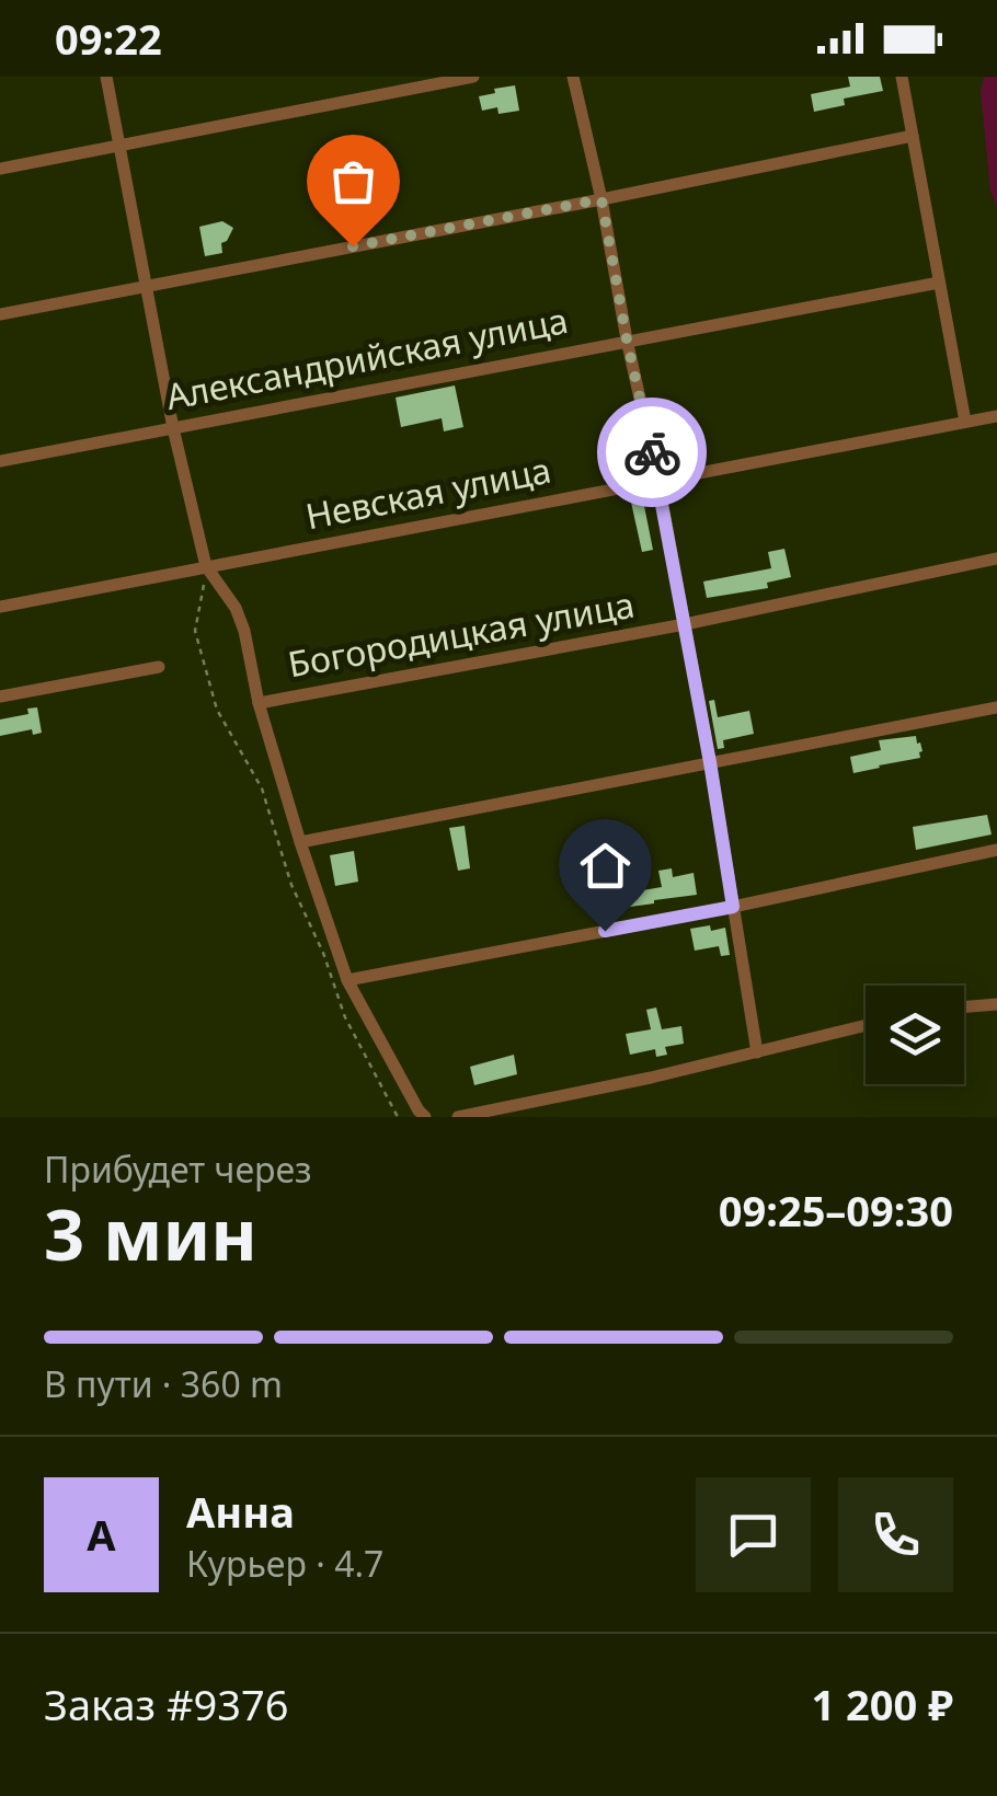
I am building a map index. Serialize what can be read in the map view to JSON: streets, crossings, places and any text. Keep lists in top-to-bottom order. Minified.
{"streets":{"street":["Александрийская улица","Невская улица","Богородицкая улица"]},"page":{"status":"09:22","heading":["3 мин","Прибудет через","09:25–09:30"],"panel":["Анна","Курьер · 4.7","Заказ #9376","1 200 ₽"],"bar":"В пути · 360 m","round":"А"}}
